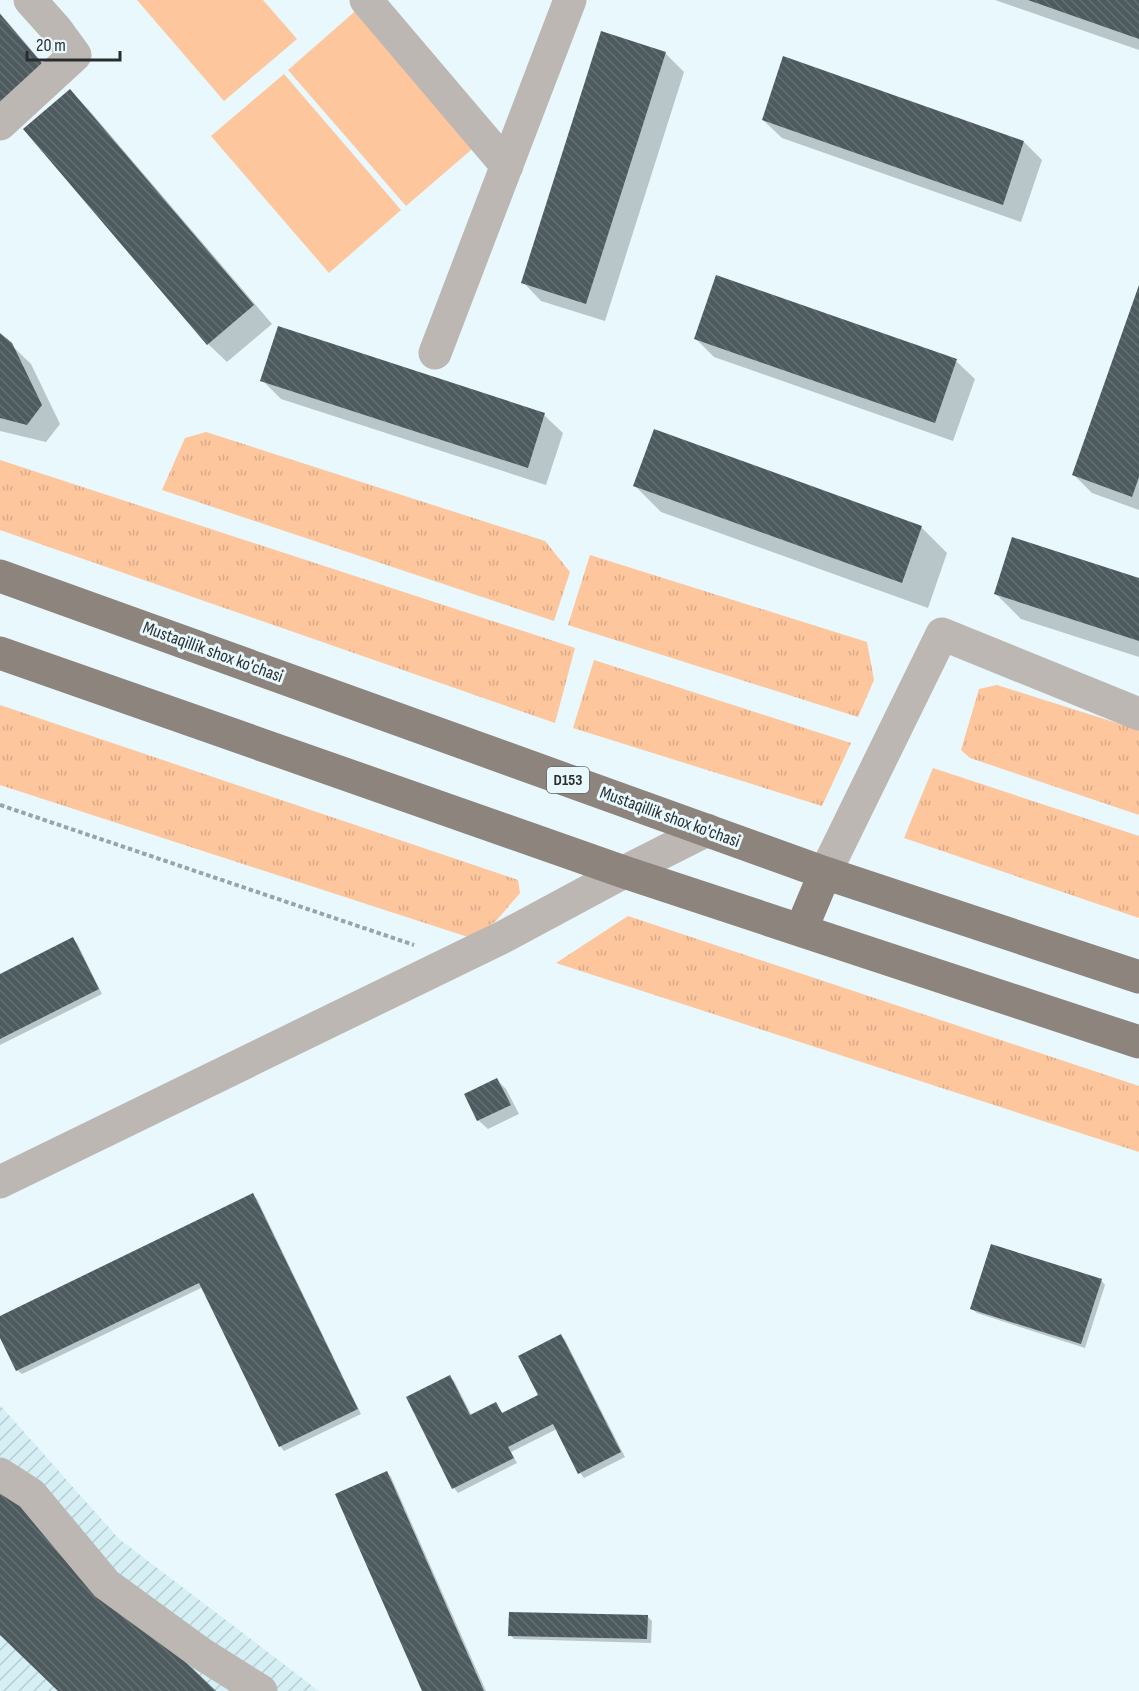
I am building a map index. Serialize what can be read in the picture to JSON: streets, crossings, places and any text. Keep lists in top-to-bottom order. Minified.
{"streets":{"main road":["Mustaqillik shox ko'chasi","D153"]},"scale_bar":"20 m"}
